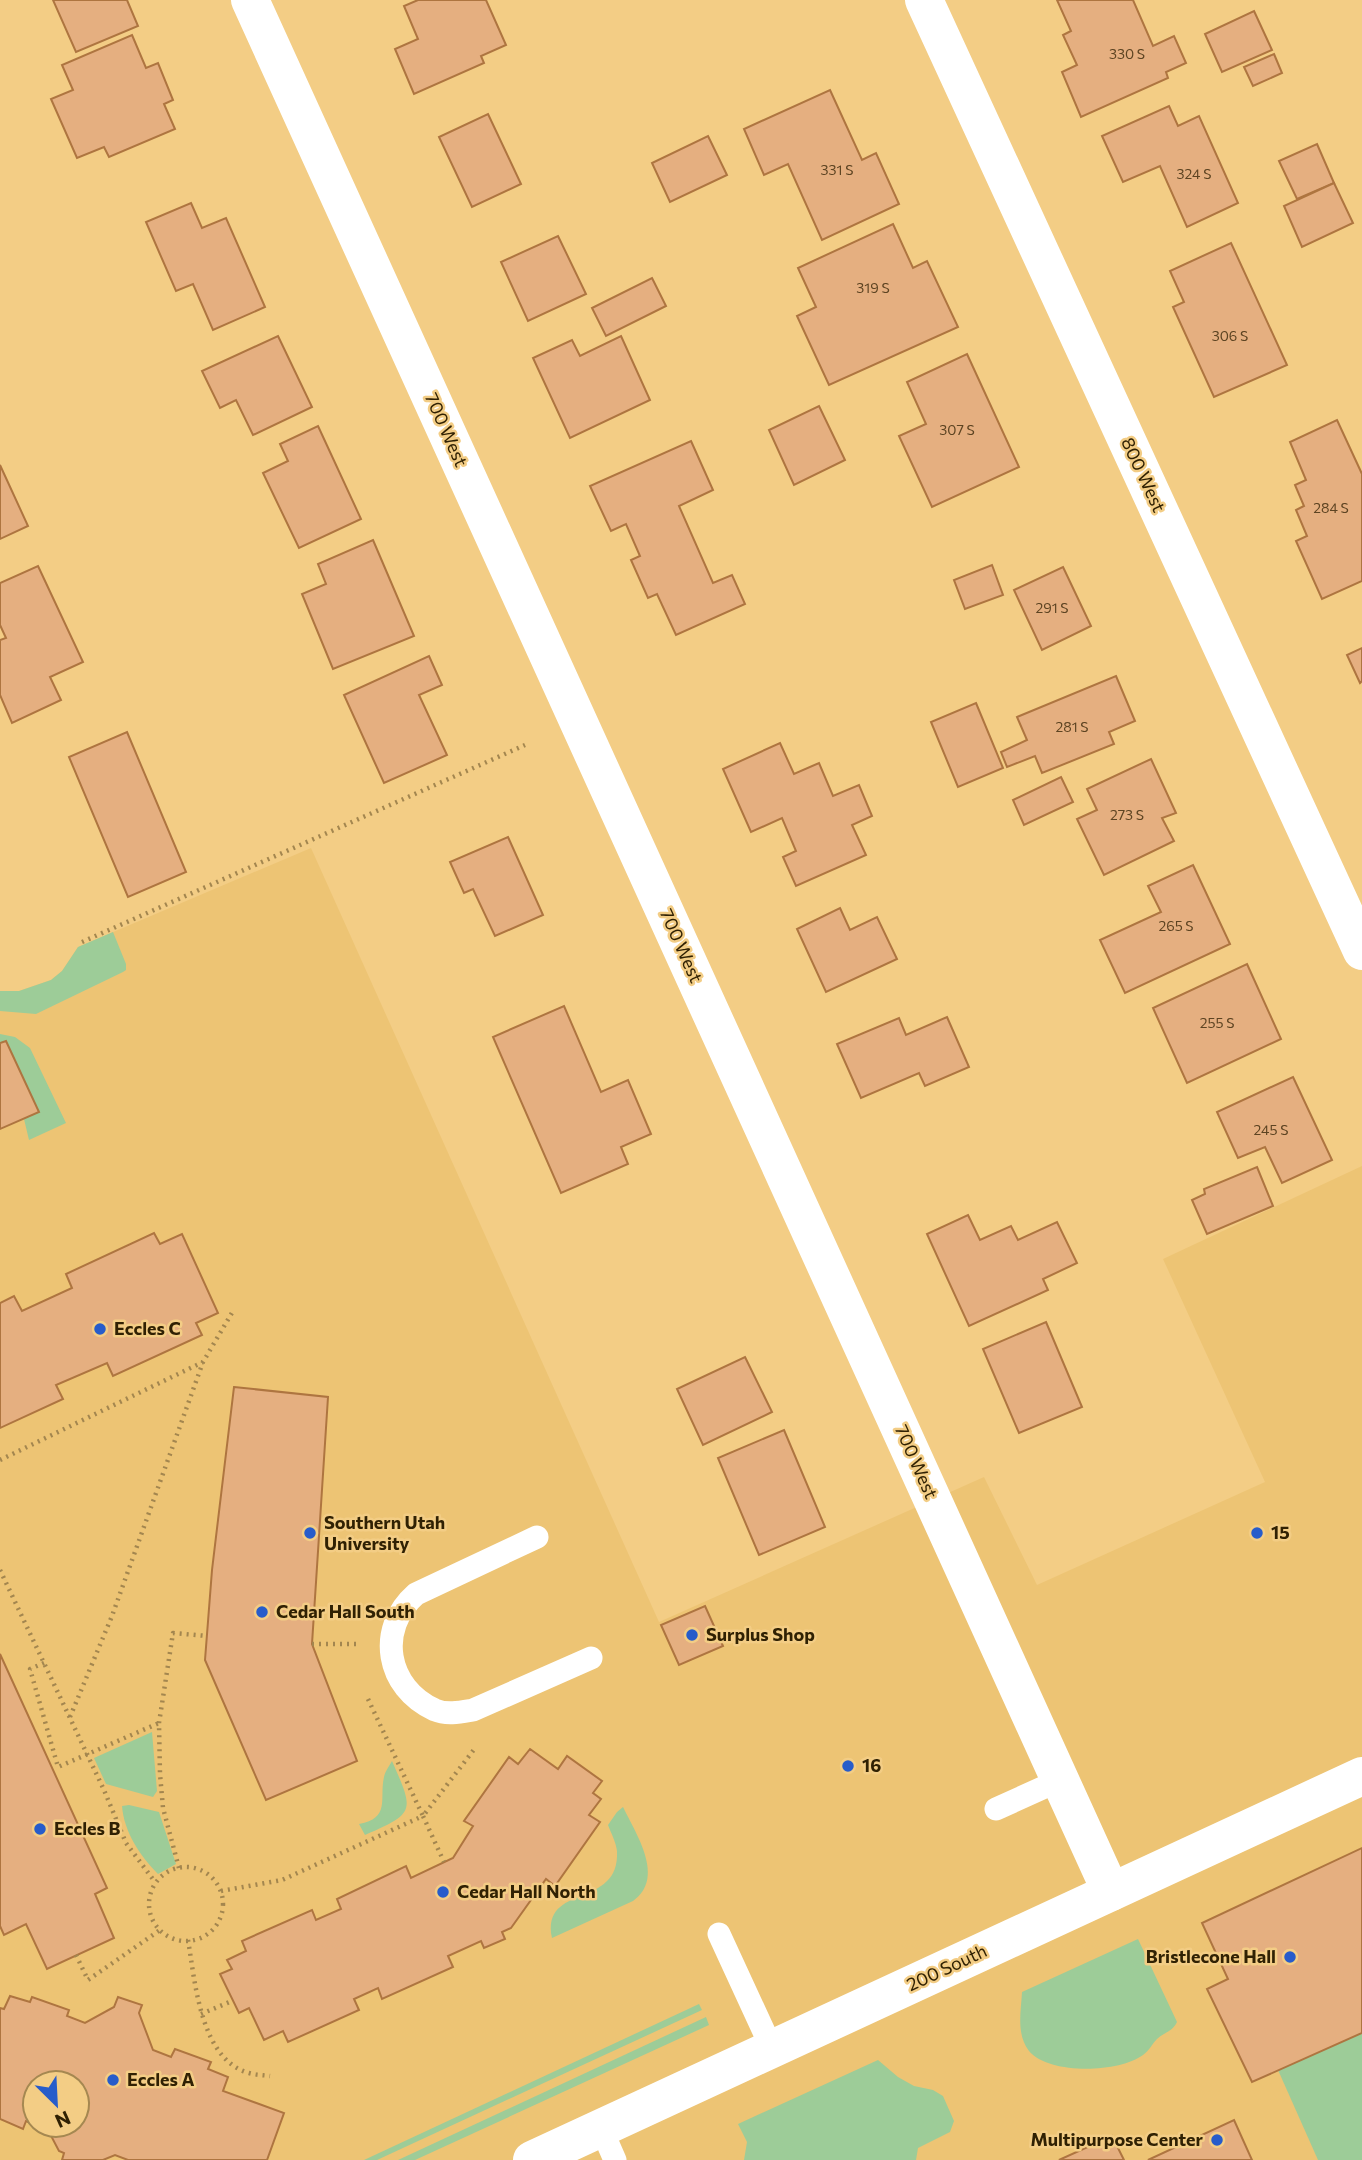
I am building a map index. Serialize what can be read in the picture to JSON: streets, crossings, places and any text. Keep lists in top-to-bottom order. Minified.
{"streets":{"street":["700 West","800 West","200 South"]},"crossings":[["700 West","200 South"]],"places":["Eccles C","Southern Utah University","15","Cedar Hall South","Surplus Shop","16","Eccles B","Cedar Hall North","Bristlecone Hall","Eccles A","Multipurpose Center"],"house_numbers":["330 S","331 S","324 S","319 S","306 S","307 S","284 S","291 S","281 S","273 S","265 S","255 S","245 S"],"north":"bottom right"}
